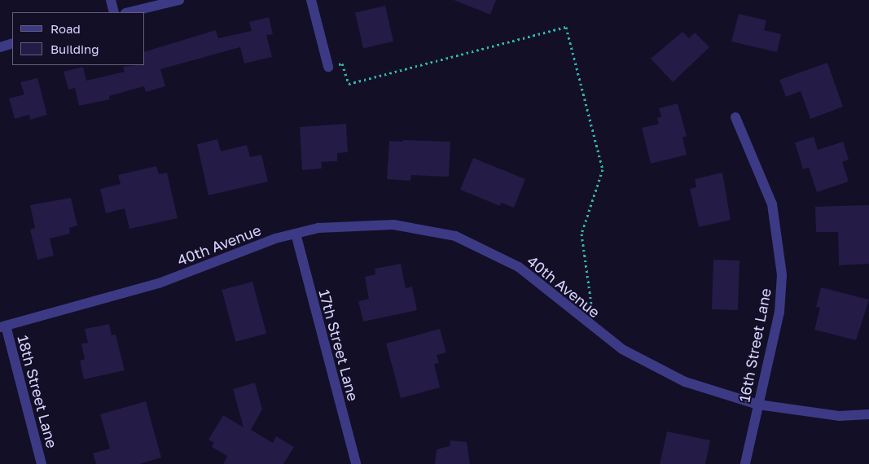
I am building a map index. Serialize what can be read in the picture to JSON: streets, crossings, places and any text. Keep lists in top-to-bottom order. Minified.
{"streets":{"street":["40th Avenue","17th Street Lane","16th Street Lane","18th Street Lane"]},"crossings":[["40th Avenue","17th Street Lane"],["40th Avenue","16th Street Lane"],["40th Avenue","18th Street Lane"]],"legend":["Road","Building"]}
